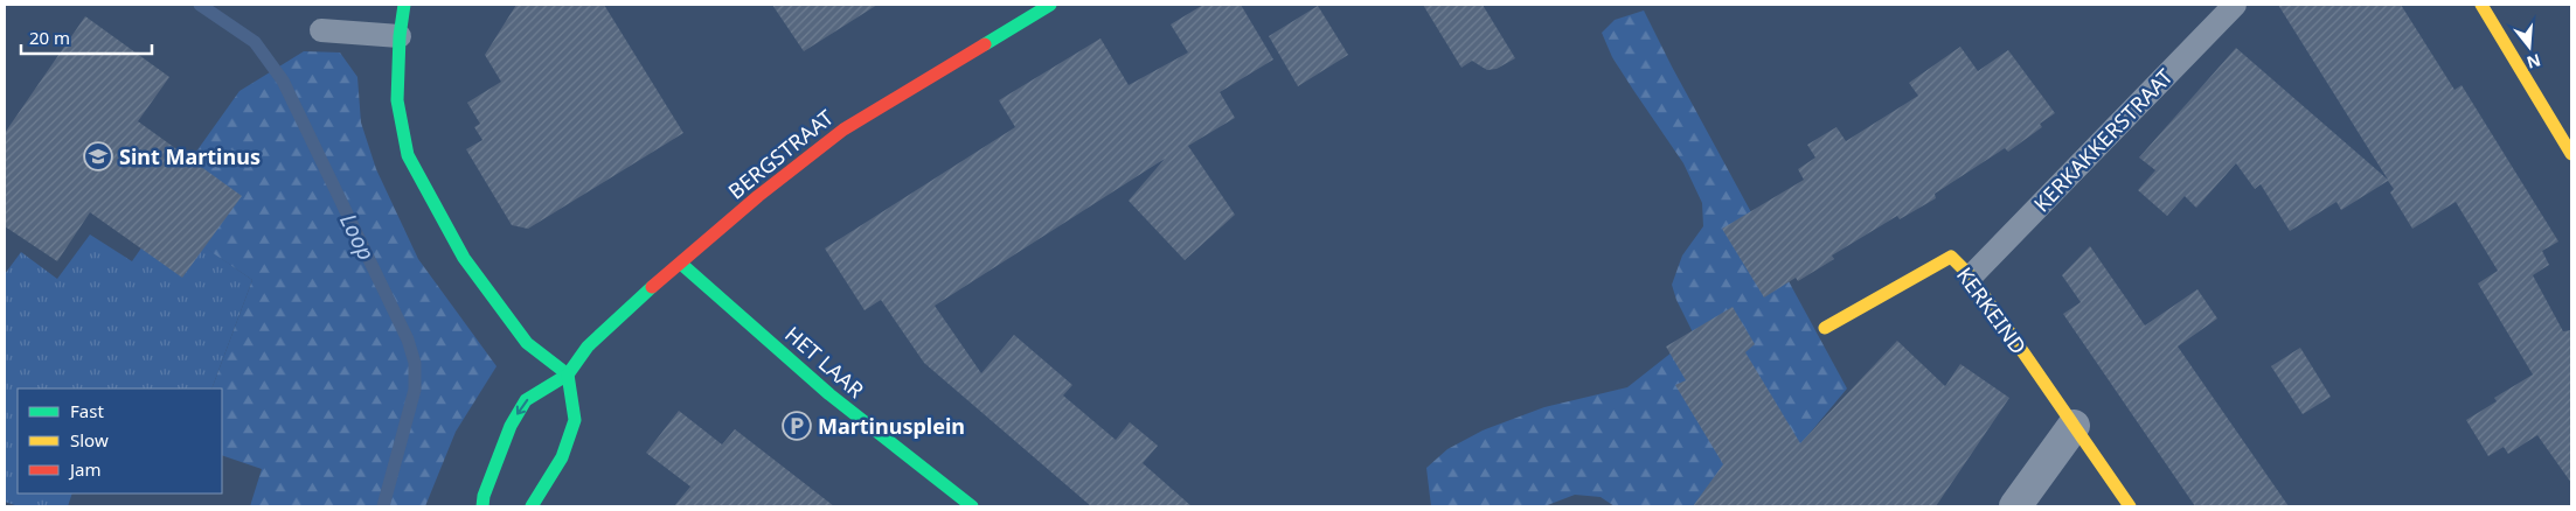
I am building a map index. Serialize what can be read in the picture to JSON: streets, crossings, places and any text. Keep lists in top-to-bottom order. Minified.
{"streets":{"street":["BERGSTRAAT","KERKEIND","HET LAAR"],"lane":["KERKAKKERSTRAAT"]},"crossings":[["KERKAKKERSTRAAT","KERKEIND"],["BERGSTRAAT","HET LAAR"]],"water":["Loop"],"places":{"school or university":["Sint Martinus"],"parking":["Martinusplein"]},"legend":["Fast","Slow","Jam"],"scale_bar":"20 m","north":"bottom"}
